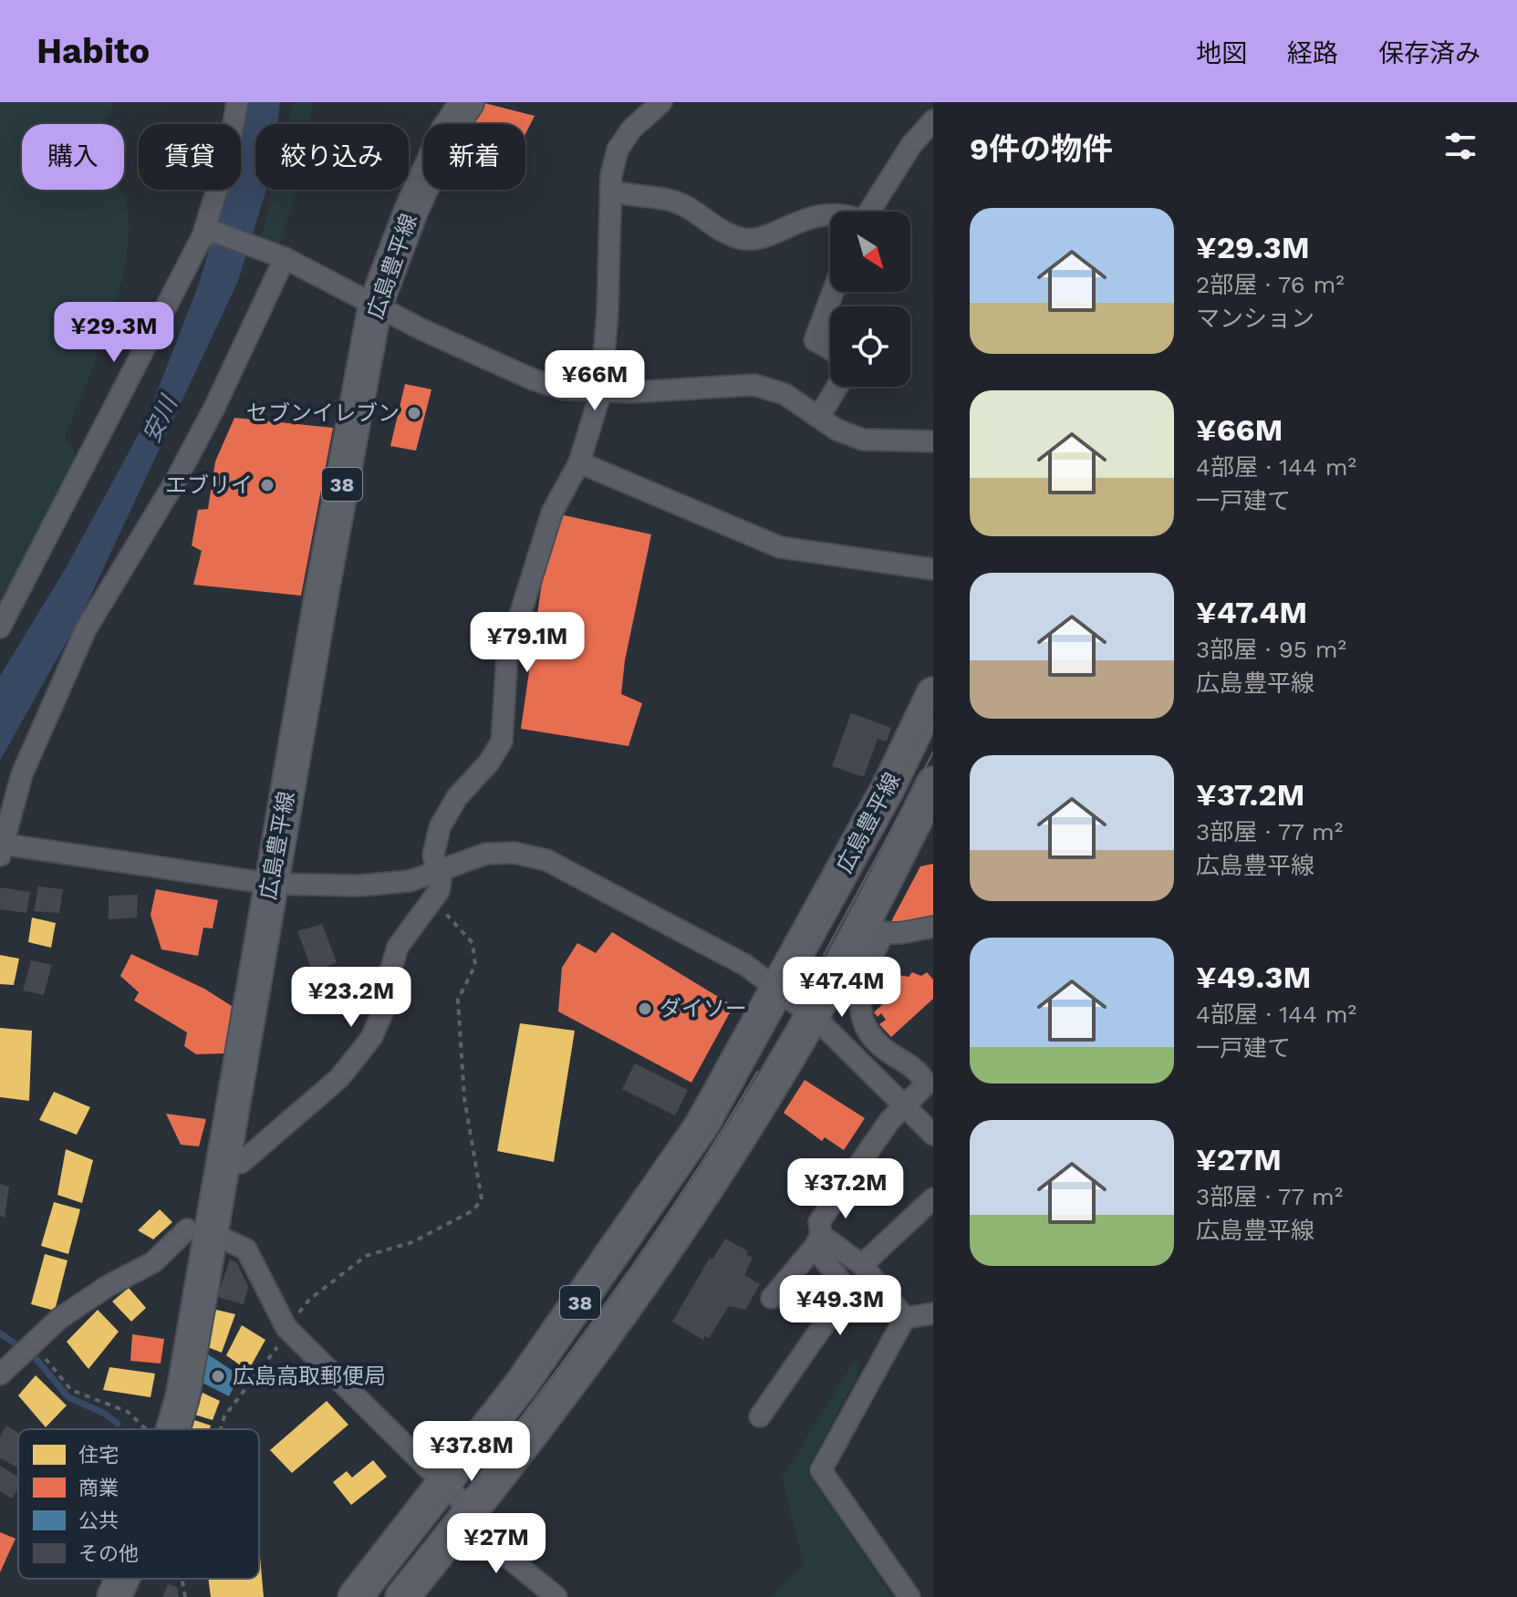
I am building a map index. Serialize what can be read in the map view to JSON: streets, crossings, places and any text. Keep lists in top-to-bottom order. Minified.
{"streets":{"main road":["広島豊平線","38"]},"water":["安川"],"places":["セブンイレブン","エブリイ","ダイソー","広島高取郵便局"],"legend":["住宅","商業","公共","その他"],"north":"bottom right","page":{"header":"Habito","nav":["地図","経路","保存済み"],"heading":"9件の物件","chip":["購入","賃貸","絞り込み","新着"],"list":[{"name":"¥29.3M","note":"2部屋 · 76 m² · マンション"},{"name":"¥66M","note":"4部屋 · 144 m² · 一戸建て"},{"name":"¥47.4M","note":"3部屋 · 95 m² · 広島豊平線"},{"name":"¥37.2M","note":"3部屋 · 77 m² · 広島豊平線"},{"name":"¥49.3M","note":"4部屋 · 144 m² · 一戸建て"},{"name":"¥27M","note":"3部屋 · 77 m² · 広島豊平線"}],"price":["¥29.3M","¥66M","¥79.1M","¥47.4M","¥23.2M","¥37.2M","¥49.3M","¥37.8M","¥27M"]}}
